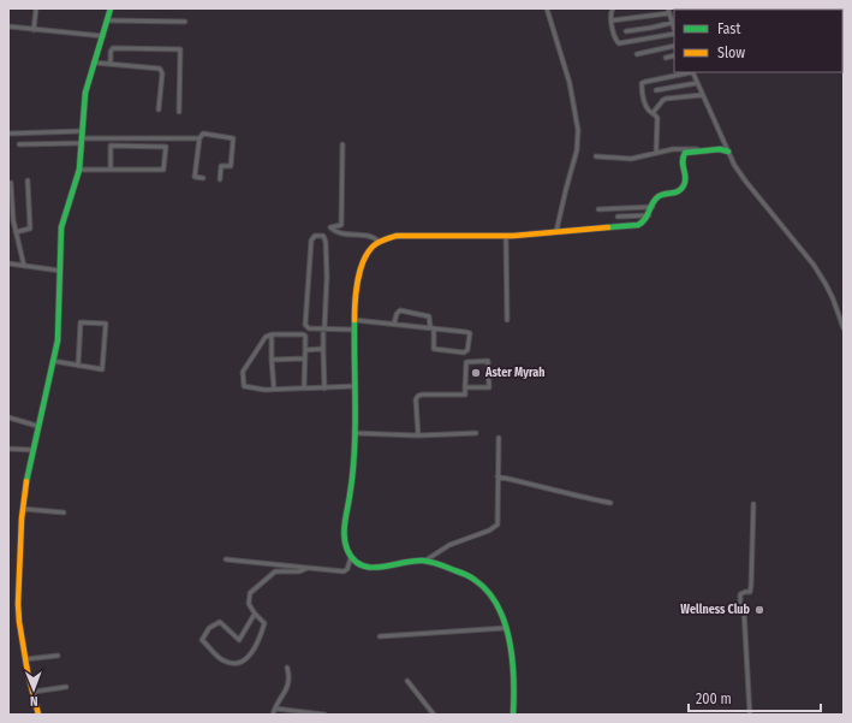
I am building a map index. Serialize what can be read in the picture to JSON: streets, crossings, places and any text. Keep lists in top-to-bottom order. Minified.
{"places":["Aster Myrah","Wellness Club"],"legend":["Fast","Slow"],"scale_bar":"200 m","north":"bottom"}
